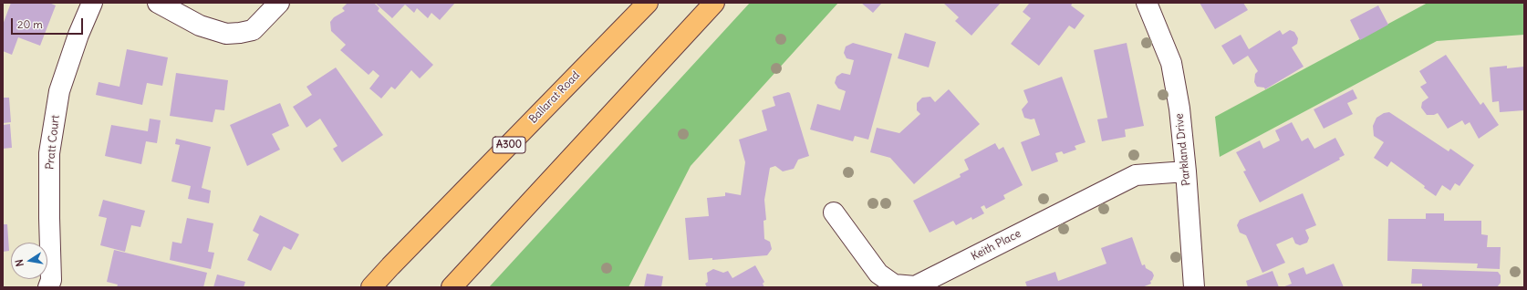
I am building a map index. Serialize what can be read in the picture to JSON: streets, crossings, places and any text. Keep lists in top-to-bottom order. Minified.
{"streets":{"highway":["Ballarat Road","A300"],"street":["Pratt Court","Parkland Drive","Keith Place"]},"crossings":[["Parkland Drive","Keith Place"]],"scale_bar":"20 m","north":"left"}
